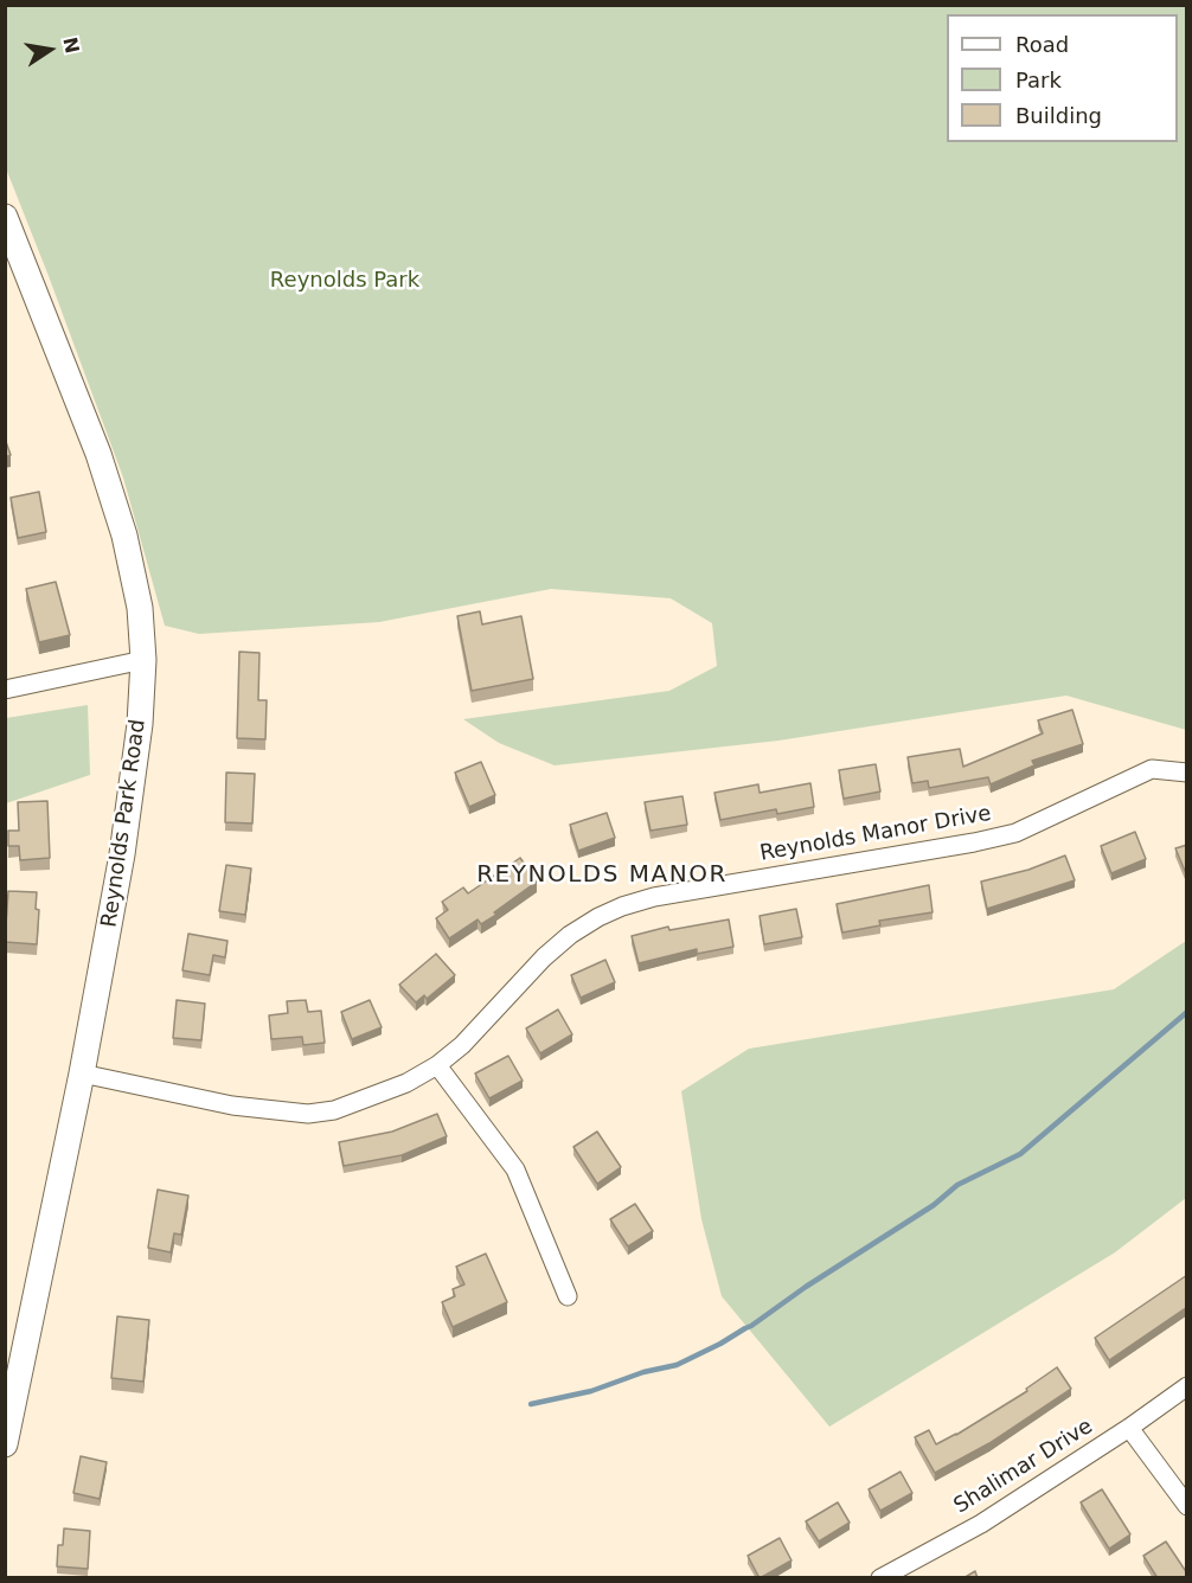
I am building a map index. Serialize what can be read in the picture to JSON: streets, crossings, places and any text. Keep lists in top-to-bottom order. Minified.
{"streets":{"main road":["Reynolds Park Road"],"street":["Reynolds Manor Drive","Shalimar Drive"]},"crossings":[["Reynolds Park Road","Reynolds Manor Drive"]],"districts":["REYNOLDS MANOR"],"parks":["Reynolds Park"],"legend":["Road","Park","Building"],"north":"right"}
